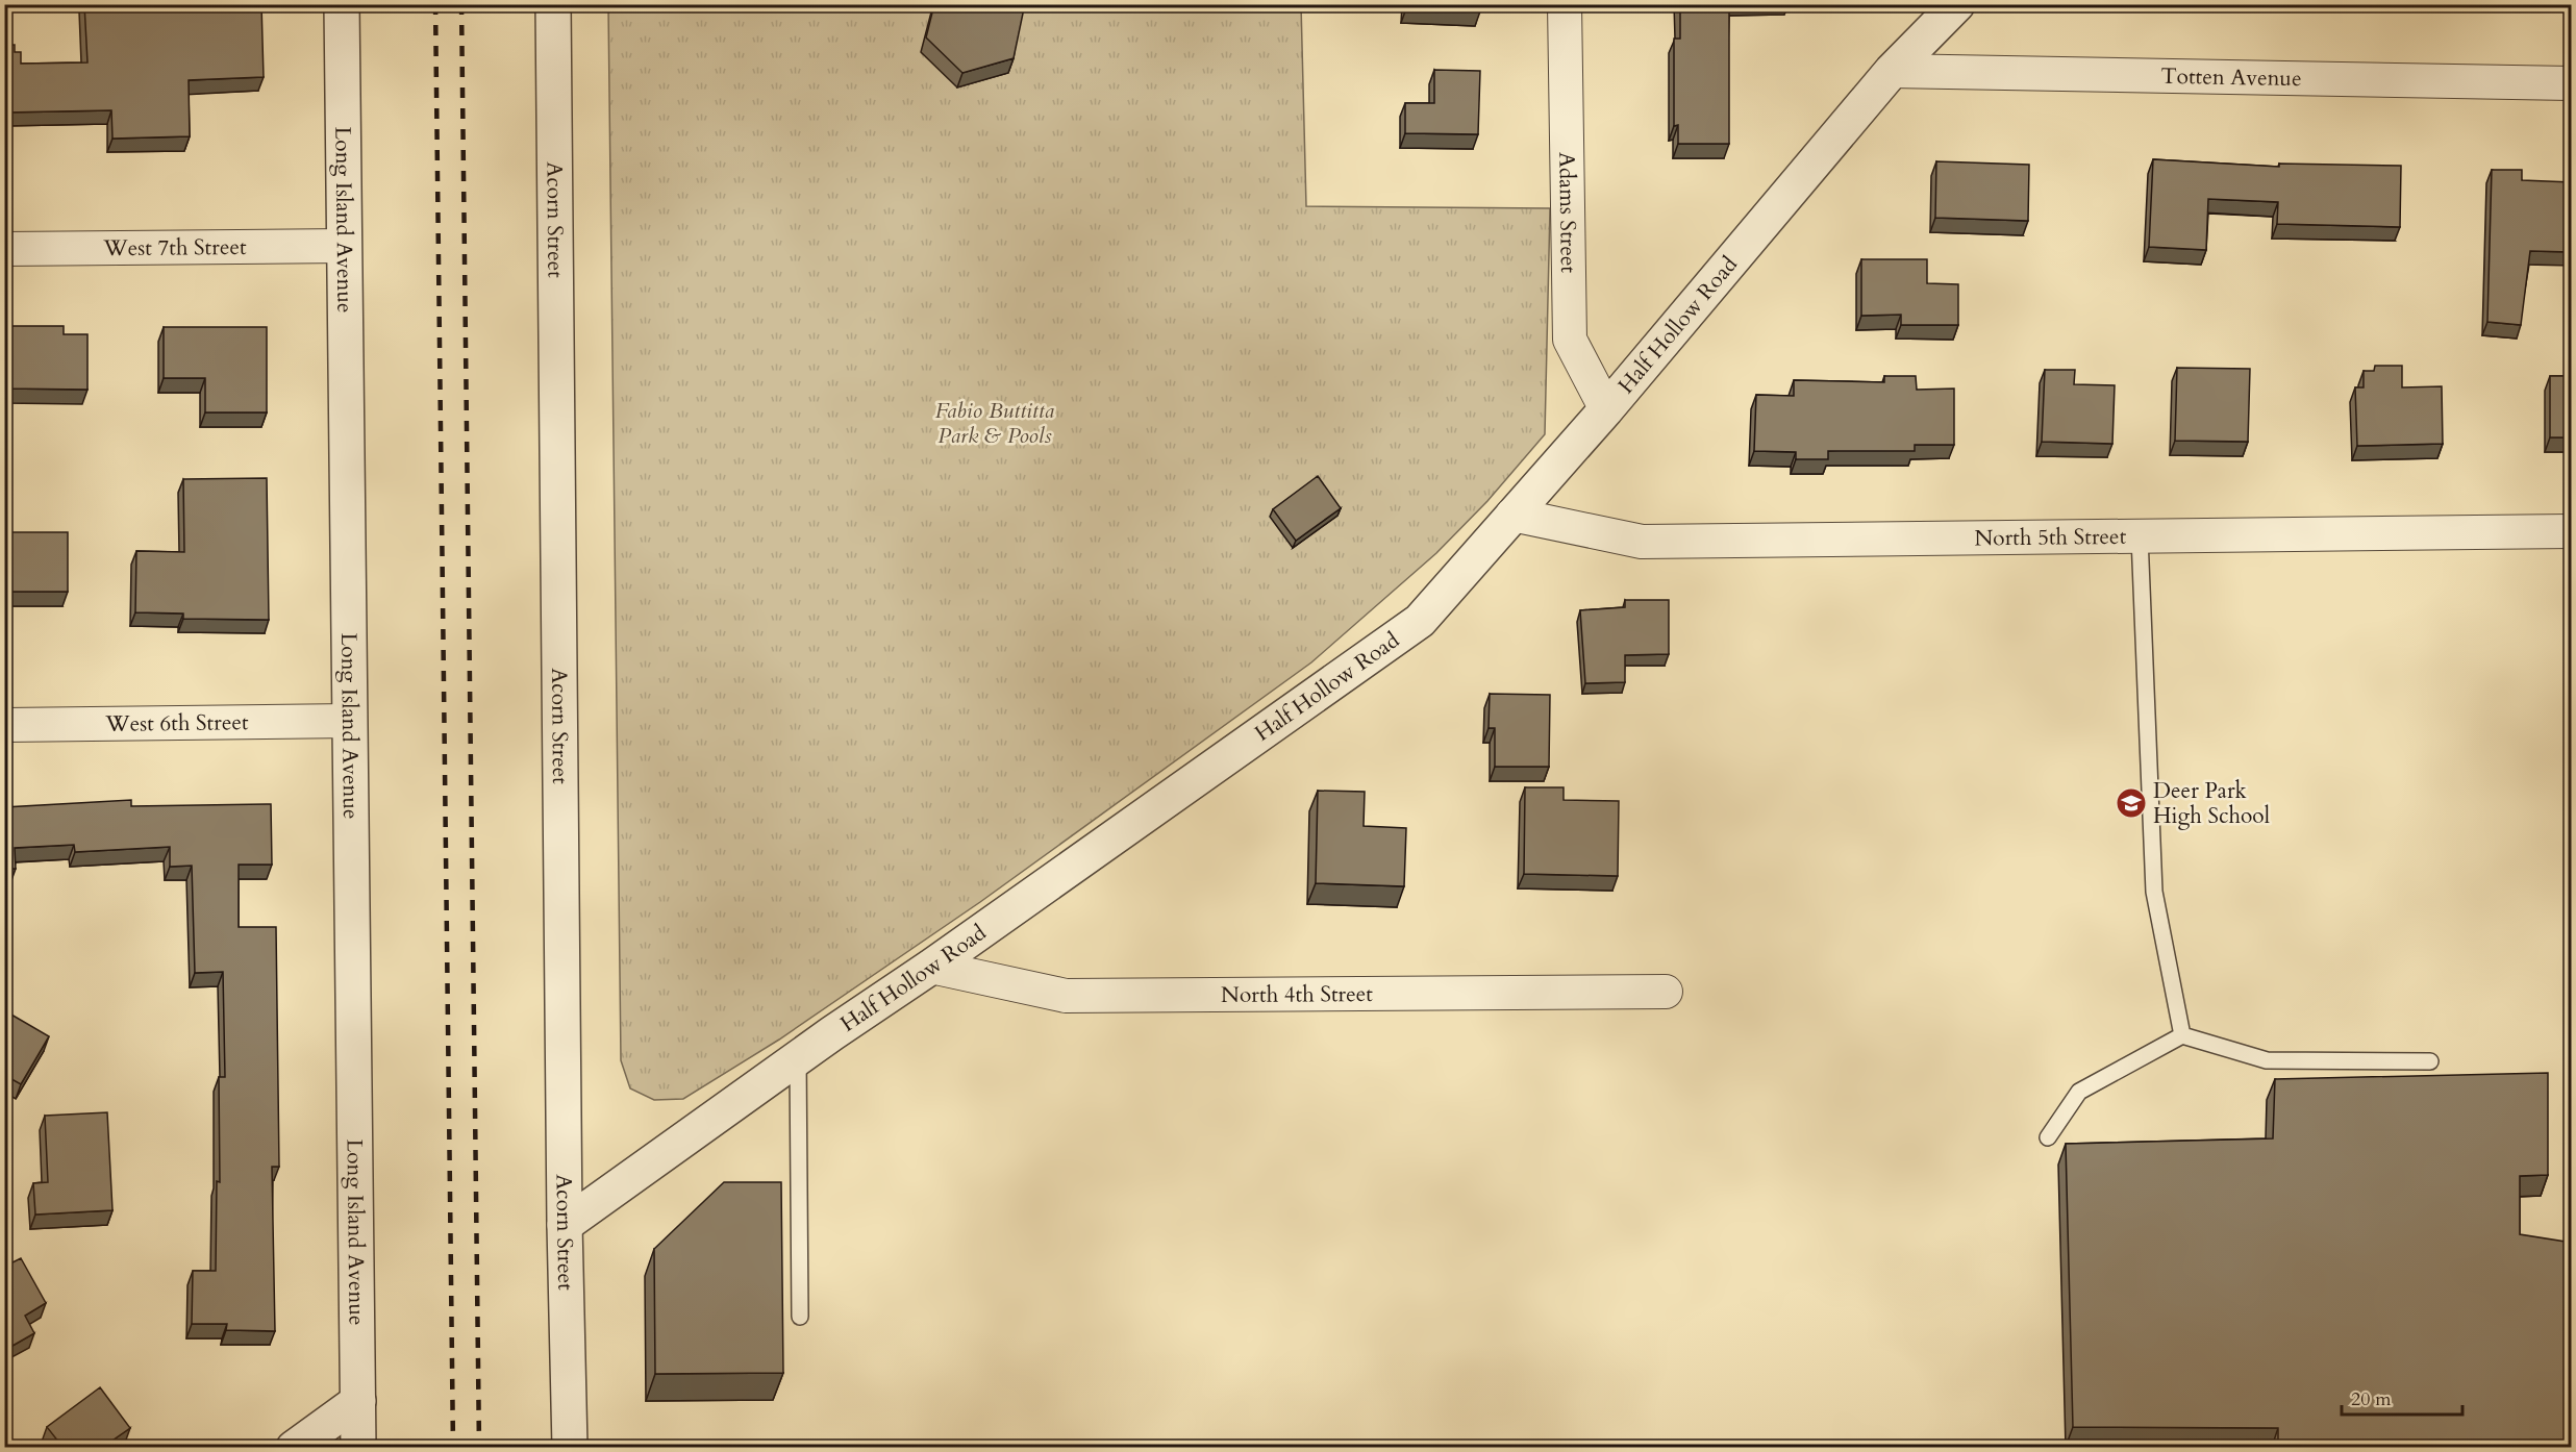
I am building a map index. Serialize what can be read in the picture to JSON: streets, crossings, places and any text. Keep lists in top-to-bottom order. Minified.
{"streets":{"street":["Totten Avenue","Adams Street","Long Island Avenue","Acorn Street","West 7th Street","Half Hollow Road","North 5th Street","West 6th Street","North 4th Street"]},"crossings":[["Totten Avenue","Half Hollow Road"],["Adams Street","Half Hollow Road"],["Long Island Avenue","West 7th Street"],["Long Island Avenue","West 6th Street"],["Acorn Street","Half Hollow Road"],["Half Hollow Road","North 5th Street"],["Half Hollow Road","North 4th Street"]],"parks":["Fabio Buttitta Park & Pools"],"places":{"school or university":["Deer Park High School"]},"scale_bar":"20 m"}
